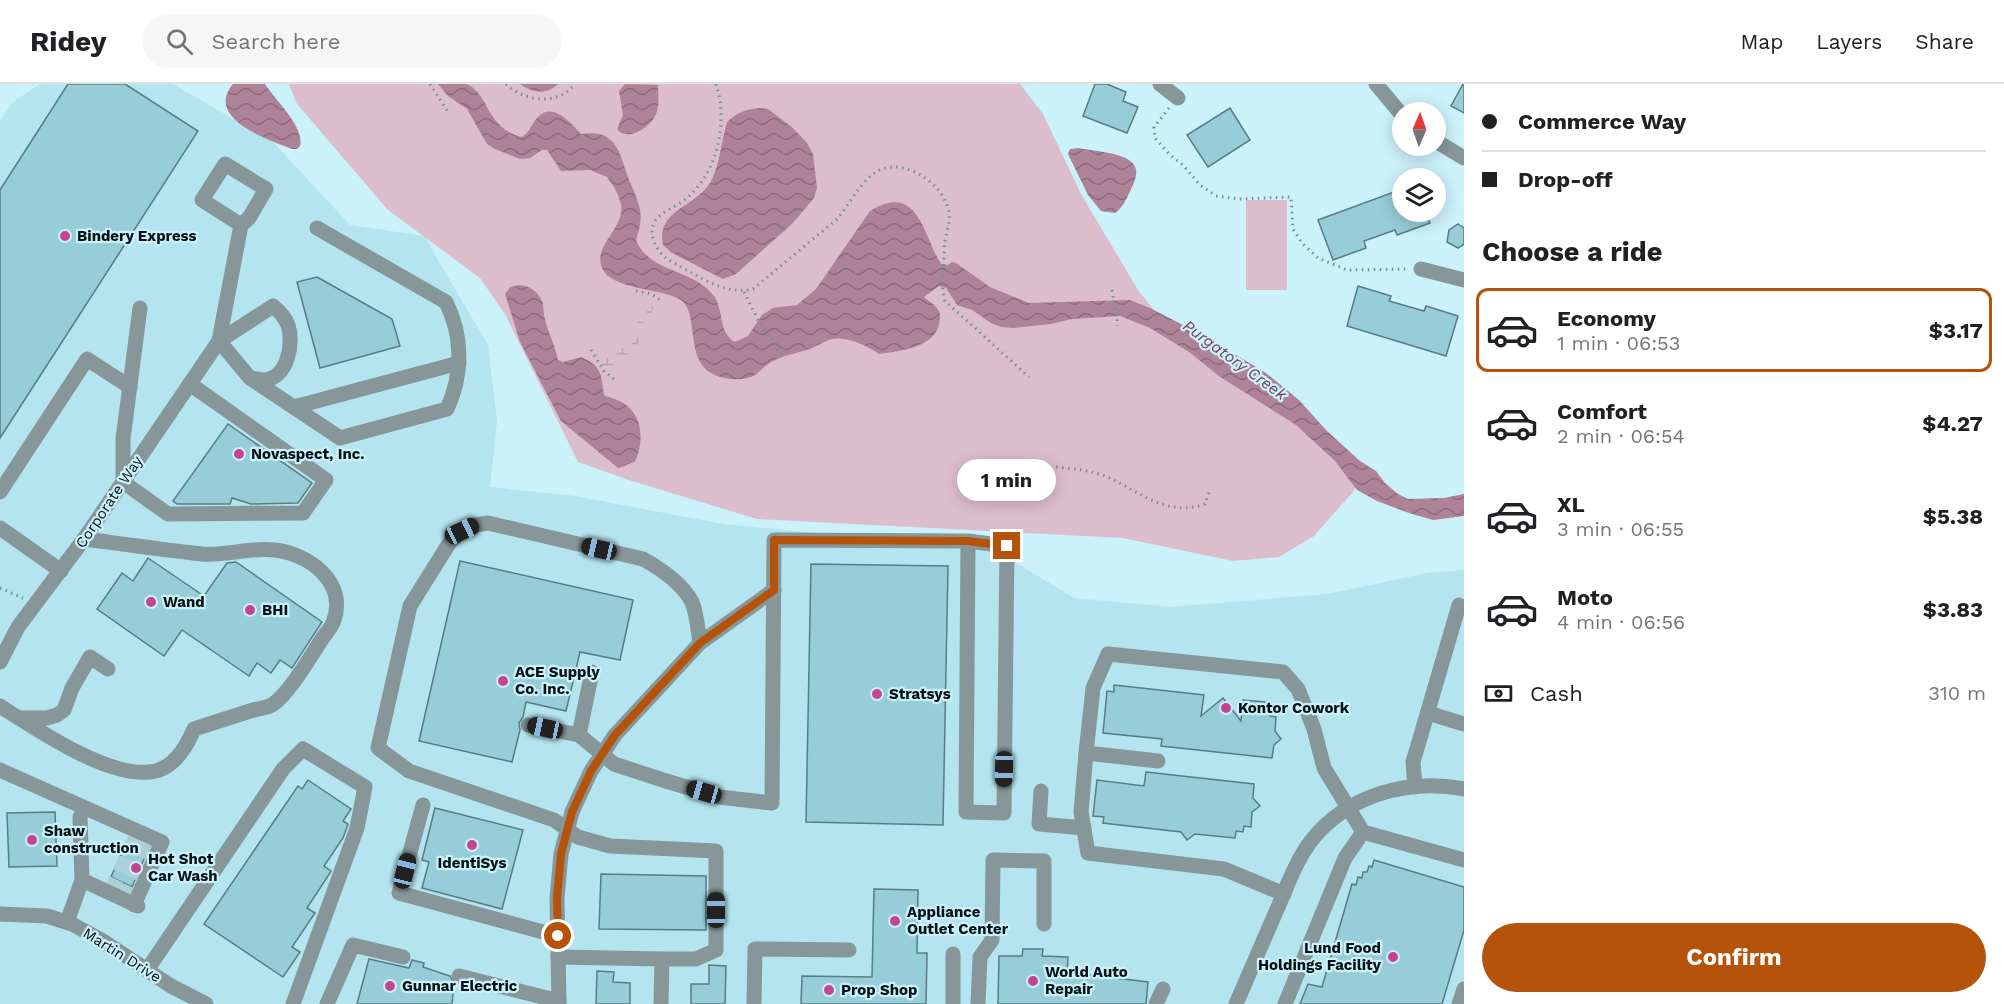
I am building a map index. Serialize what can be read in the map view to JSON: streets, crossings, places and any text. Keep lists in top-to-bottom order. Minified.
{"streets":{"street":["Corporate Way","Martin Drive"]},"water":["Purgatory Creek"],"places":["Bindery Express","Novaspect, Inc.","Wand","BHI","ACE Supply Co. Inc.","Stratsys","Kontor Cowork","Shaw construction","IdentiSys","Hot Shot Car Wash","Appliance Outlet Center","Lund Food Holdings Facility","World Auto Repair","Gunnar Electric","Prop Shop"],"north":"top","page":{"header":"Ridey","search":"Search here","nav":["Map","Layers","Share"],"banner":["Commerce Way","Drop-off"],"heading":"Choose a ride","list":[{"name":"Economy","note":"1 min · 06:53","value":"$3.17"},{"name":"Comfort","note":"2 min · 06:54","value":"$4.27"},{"name":"XL","note":"3 min · 06:55","value":"$5.38"},{"name":"Moto","note":"4 min · 06:56","value":"$3.83"}],"bubble":"1 min","pay":["Cash","310 m"],"buttons":"Confirm"}}
